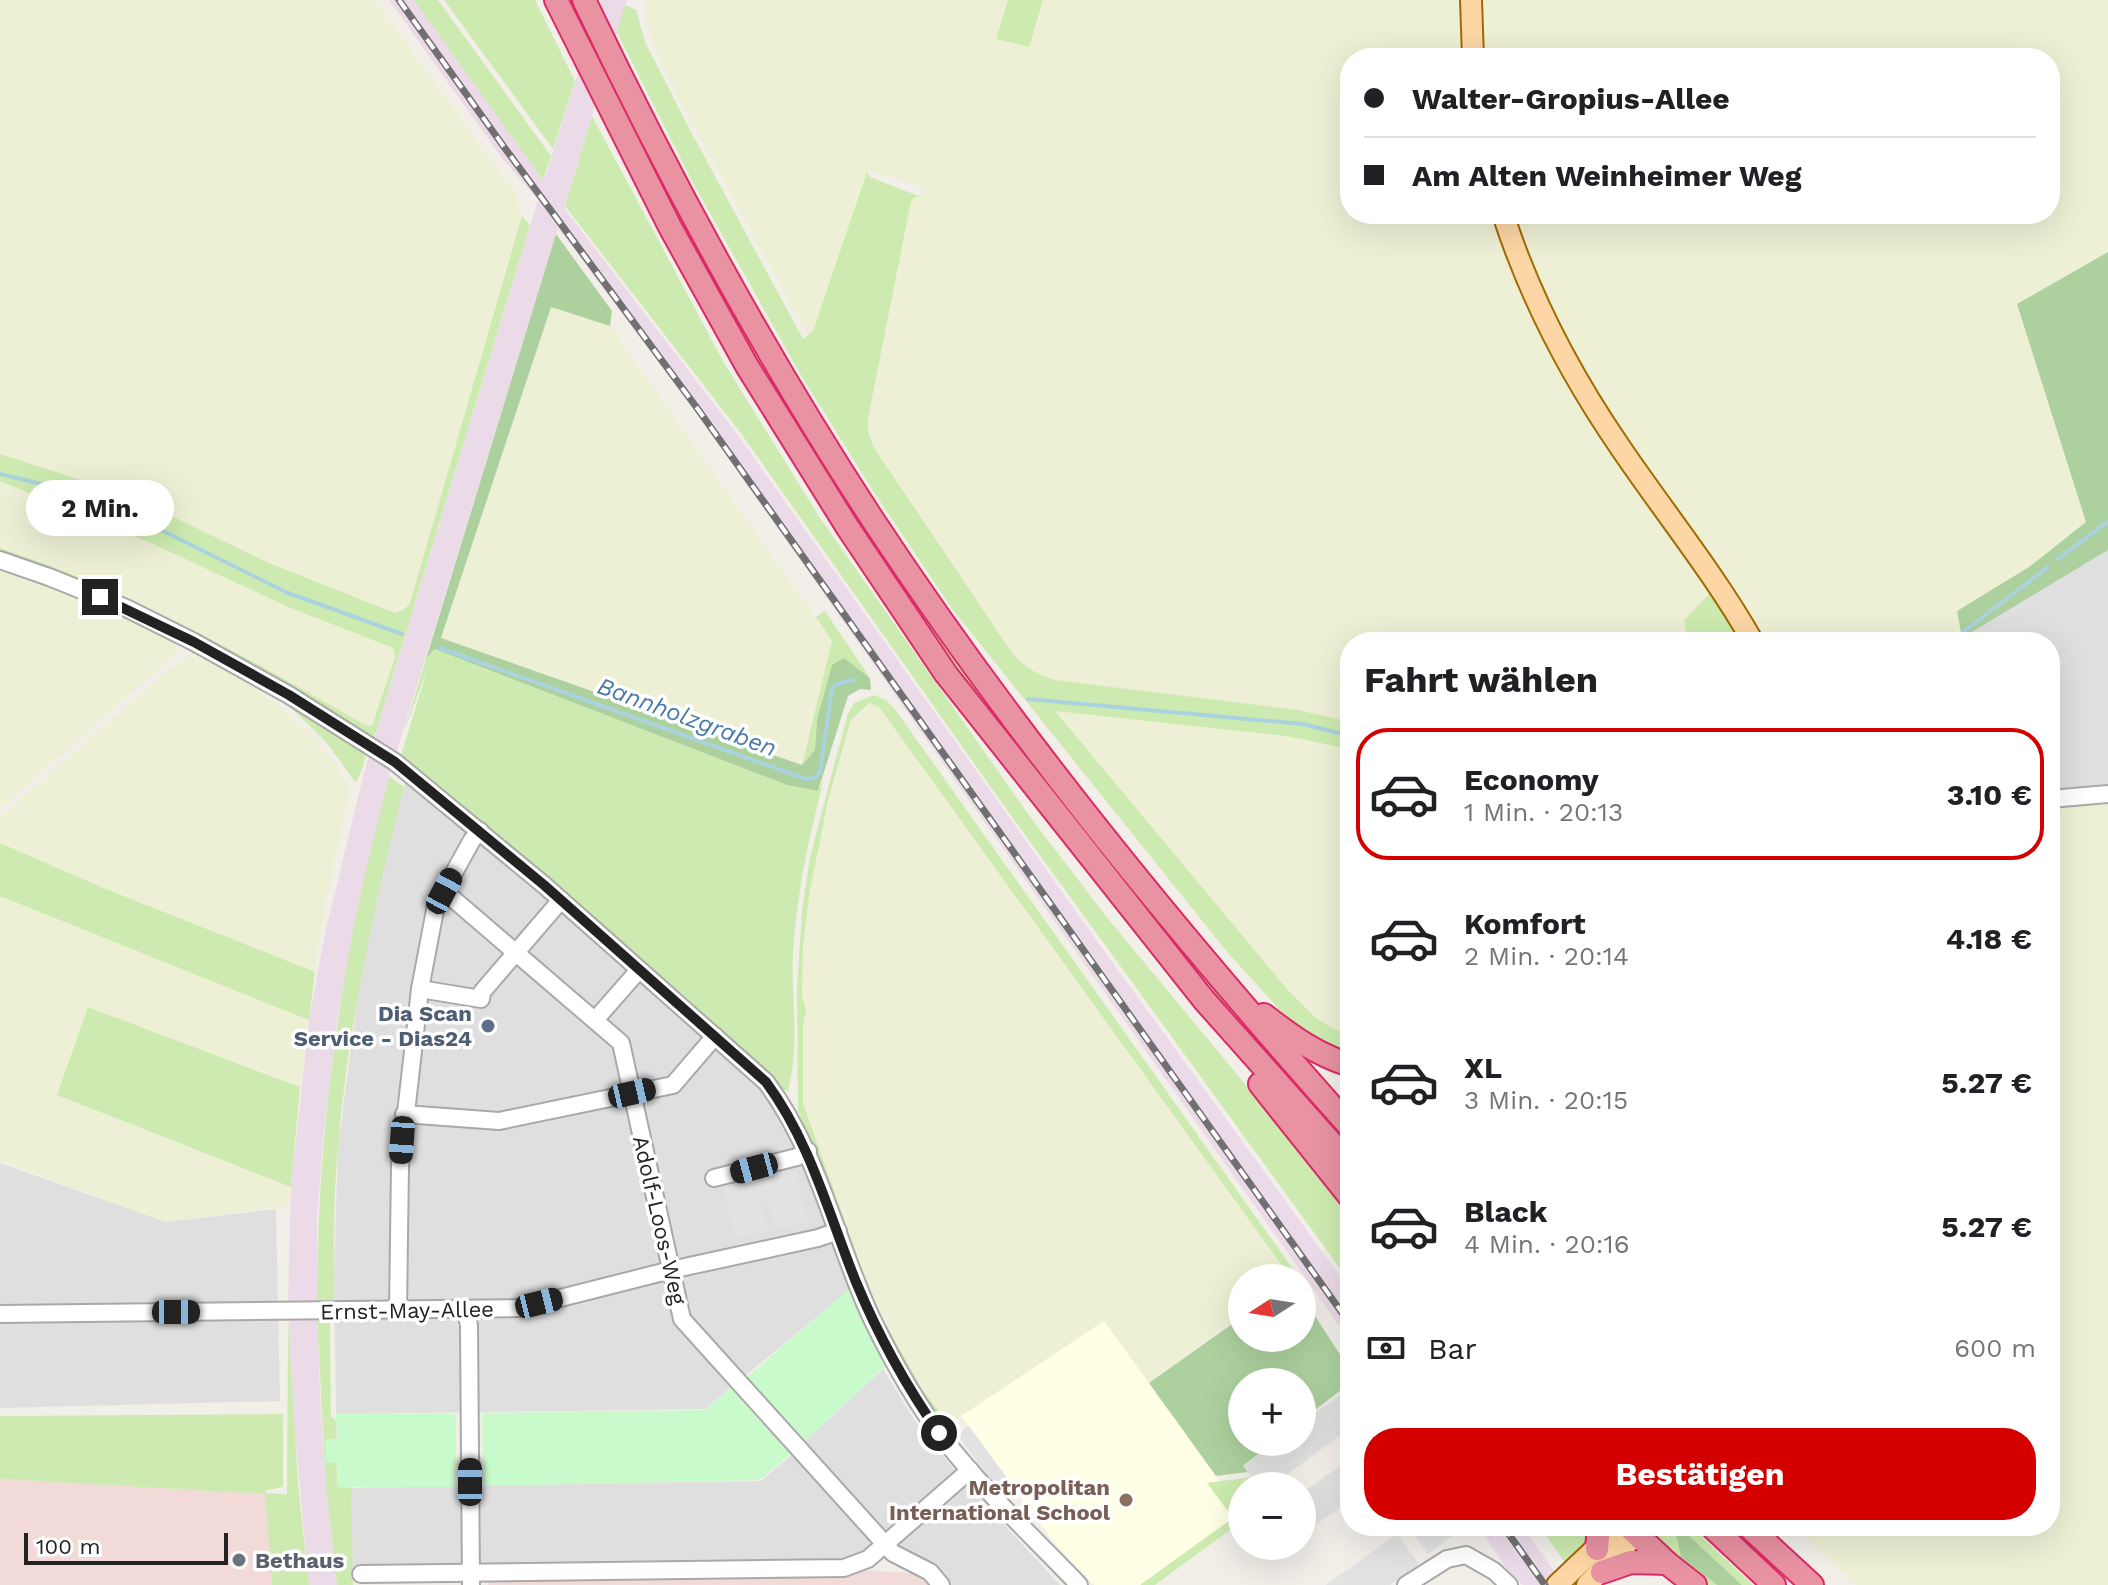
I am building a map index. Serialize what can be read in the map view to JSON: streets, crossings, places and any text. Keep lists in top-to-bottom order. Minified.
{"streets":{"street":["Adolf-Loos-Weg","Ernst-May-Allee"]},"crossings":[["Adolf-Loos-Weg","Ernst-May-Allee"]],"water":["Bannholzgraben"],"places":["Dia Scan Service - Dias24","Metropolitan International School","Bethaus"],"scale_bar":"100 m","north":"left","page":{"banner":["Walter-Gropius-Allee","Am Alten Weinheimer Weg"],"bubble":"2 Min.","heading":"Fahrt wählen","list":[{"name":"Economy","note":"1 Min. · 20:13","value":"3.10 €"},{"name":"Komfort","note":"2 Min. · 20:14","value":"4.18 €"},{"name":"XL","note":"3 Min. · 20:15","value":"5.27 €"},{"name":"Black","note":"4 Min. · 20:16","value":"5.27 €"}],"map_buttons":["+","−"],"pay":["Bar","600 m"],"buttons":"Bestätigen","scale":"100 m"}}
